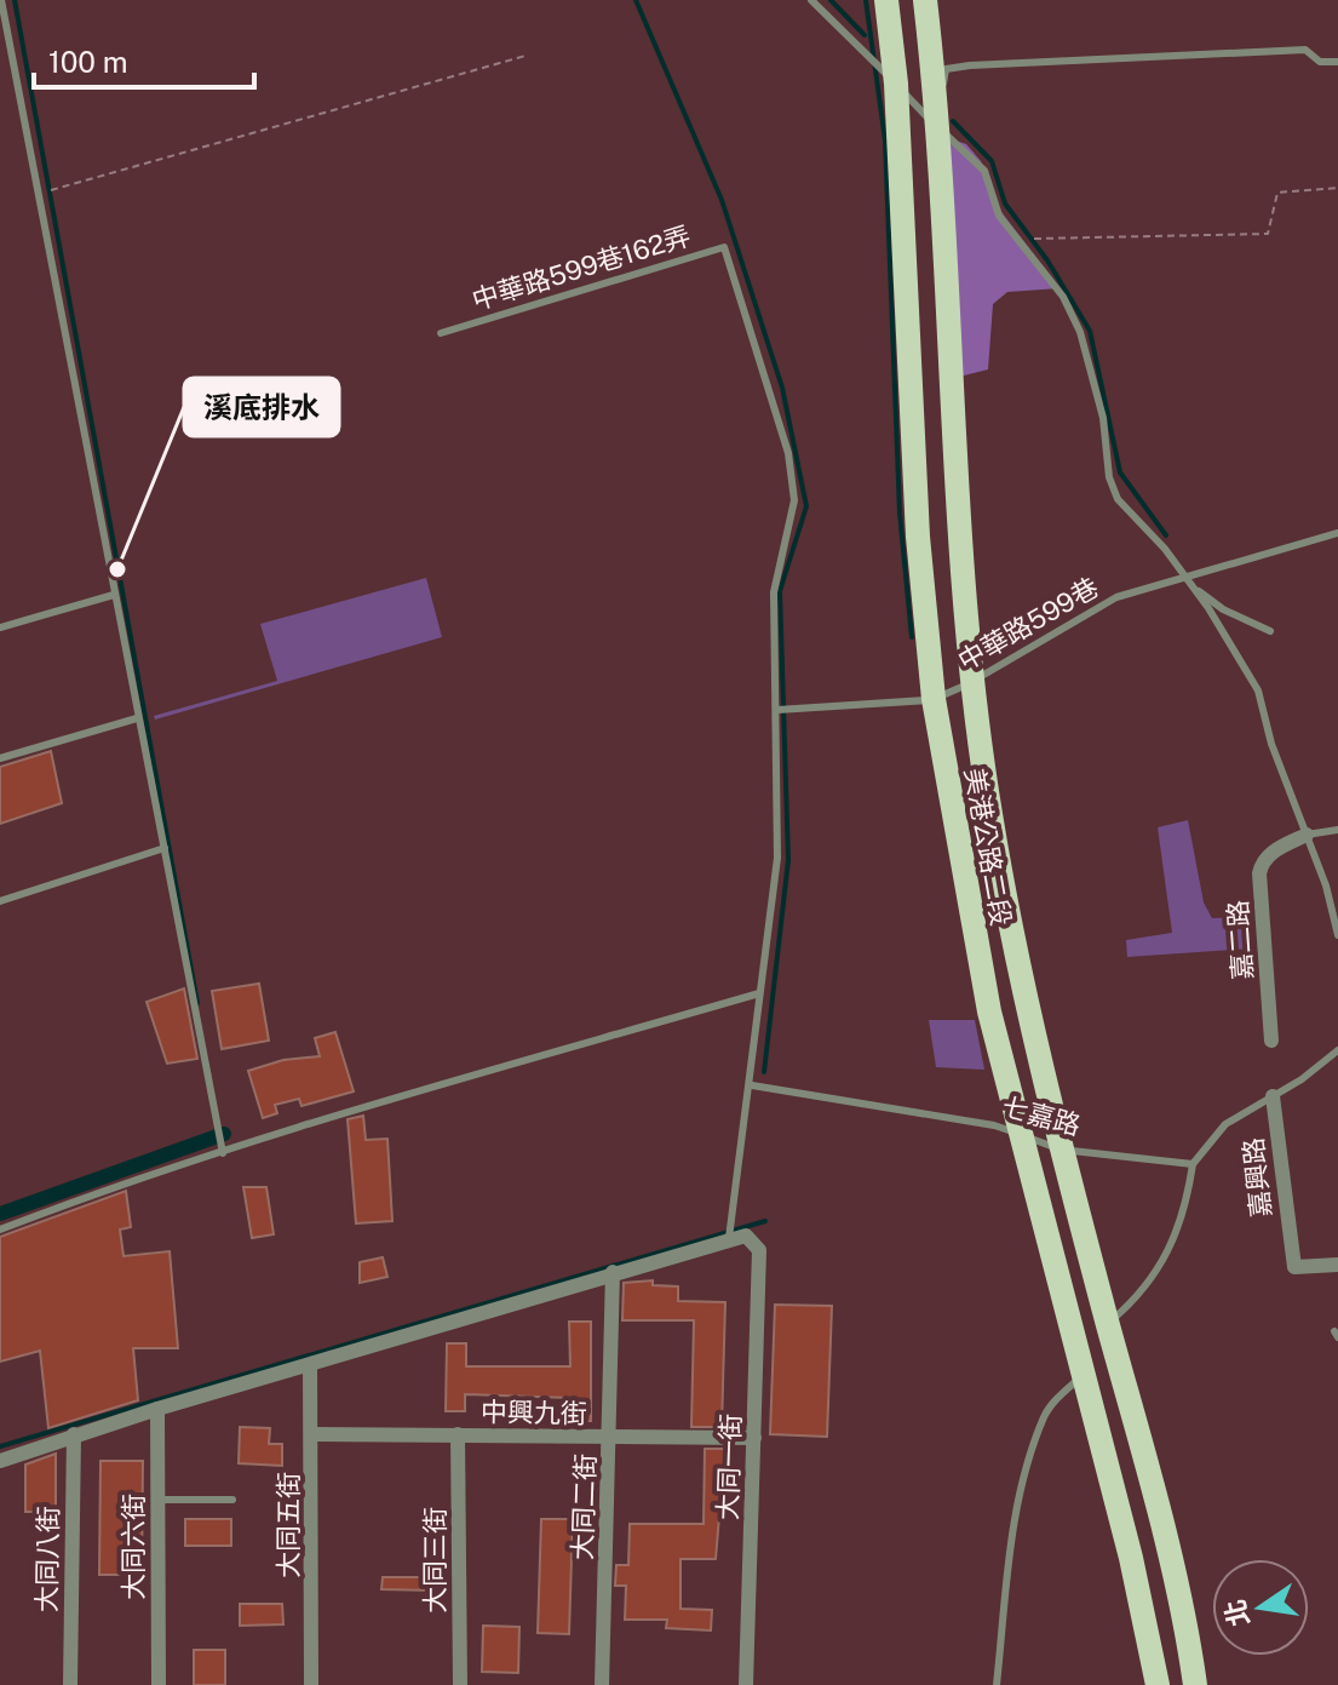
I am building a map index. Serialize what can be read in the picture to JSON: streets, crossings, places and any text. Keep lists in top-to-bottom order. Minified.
{"streets":{"main road":["美港公路二段"],"street":["嘉二路","嘉興路","中興九街","大同一街","大同二街","大同五街","大同六街","大同八街","大同三街"],"lane":["中華路599巷162弄","中華路599巷","七嘉路"]},"crossings":[["中華路599巷162弄","中華路599巷"],["中華路599巷","美港公路二段"],["美港公路二段","七嘉路"],["中興九街","大同一街"],["中興九街","大同二街"],["中興九街","大同五街"],["中興九街","大同三街"]],"places":["溪底排水"],"scale_bar":"100 m","north":"left"}
